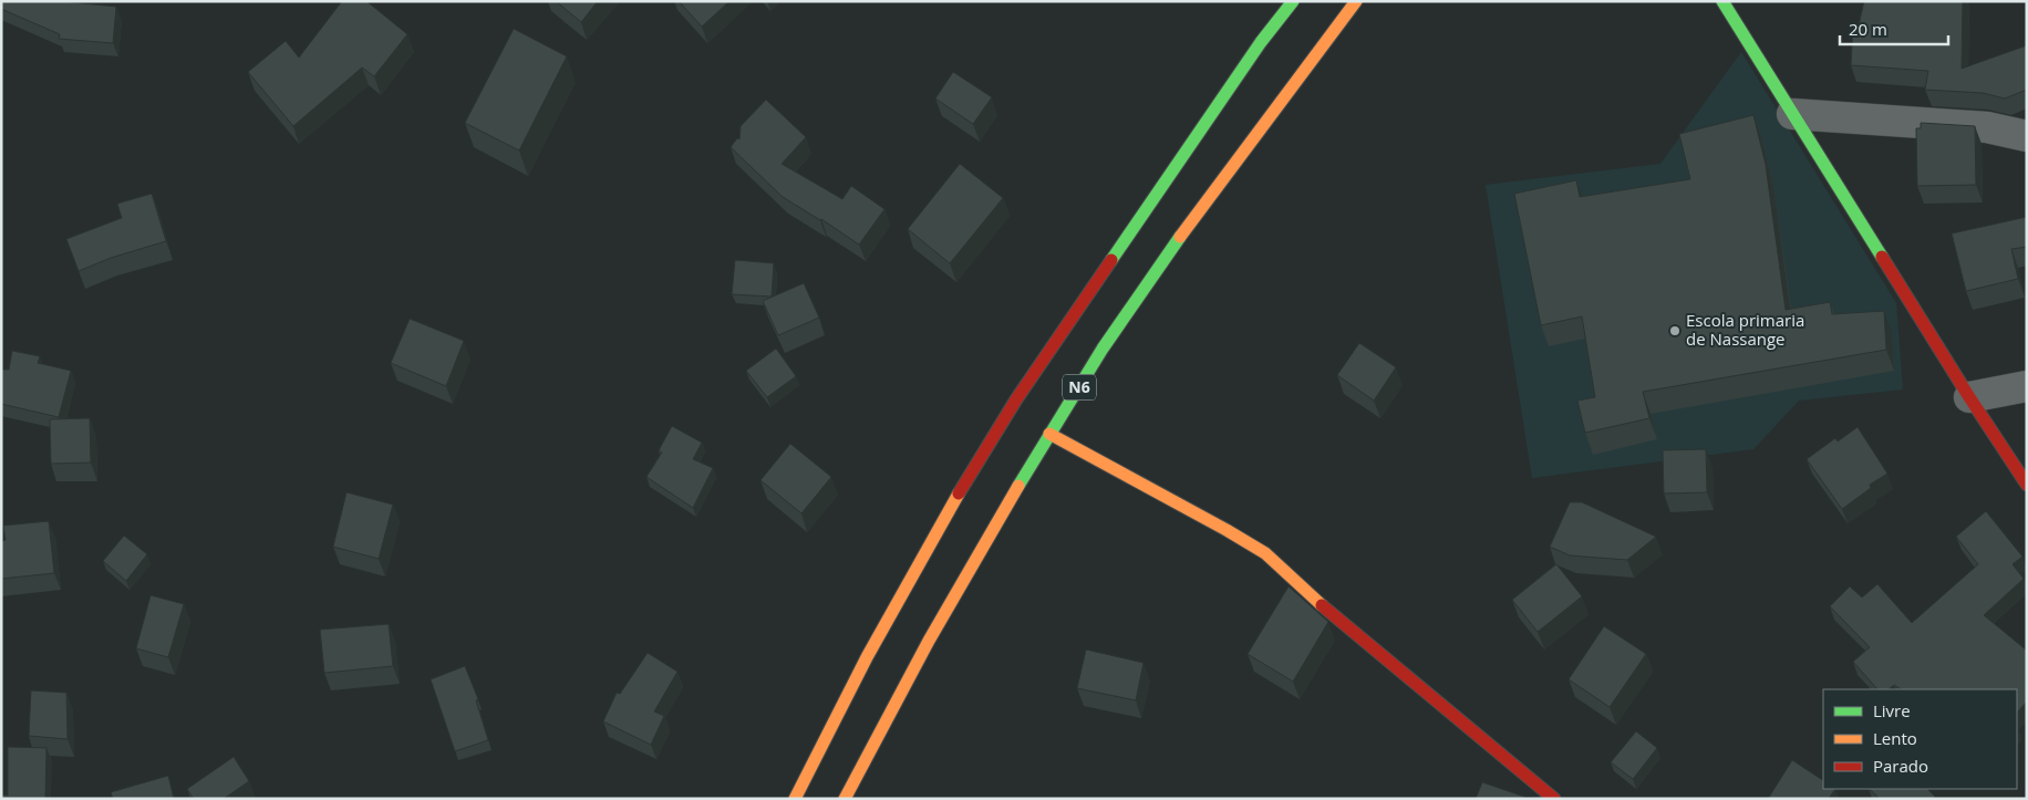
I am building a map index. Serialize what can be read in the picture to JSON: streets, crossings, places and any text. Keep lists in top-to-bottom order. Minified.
{"streets":{"main road":["N6"]},"places":["Escola primaria de Nassange"],"legend":["Livre","Lento","Parado"],"scale_bar":"20 m"}
